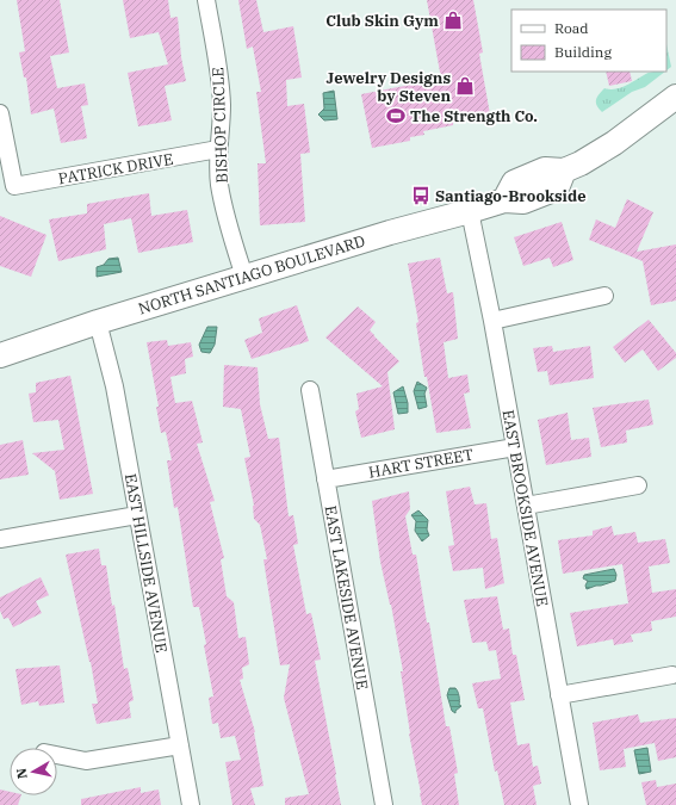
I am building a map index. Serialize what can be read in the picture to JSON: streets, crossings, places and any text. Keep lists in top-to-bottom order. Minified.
{"streets":{"main road":["NORTH SANTIAGO BOULEVARD"],"street":["BISHOP CIRCLE","PATRICK DRIVE","HART STREET","EAST BROOKSIDE AVENUE","EAST HILLSIDE AVENUE","EAST LAKESIDE AVENUE"]},"crossings":[["BISHOP CIRCLE","PATRICK DRIVE"],["BISHOP CIRCLE","NORTH SANTIAGO BOULEVARD"],["NORTH SANTIAGO BOULEVARD","EAST BROOKSIDE AVENUE"],["NORTH SANTIAGO BOULEVARD","EAST HILLSIDE AVENUE"],["HART STREET","EAST BROOKSIDE AVENUE"],["HART STREET","EAST LAKESIDE AVENUE"]],"places":{"shop":["Club Skin Gym","Jewelry Designs by Steven"],"sports":["The Strength Co."],"bus stop":["Santiago-Brookside"]},"legend":["Road","Building"],"north":"left"}
